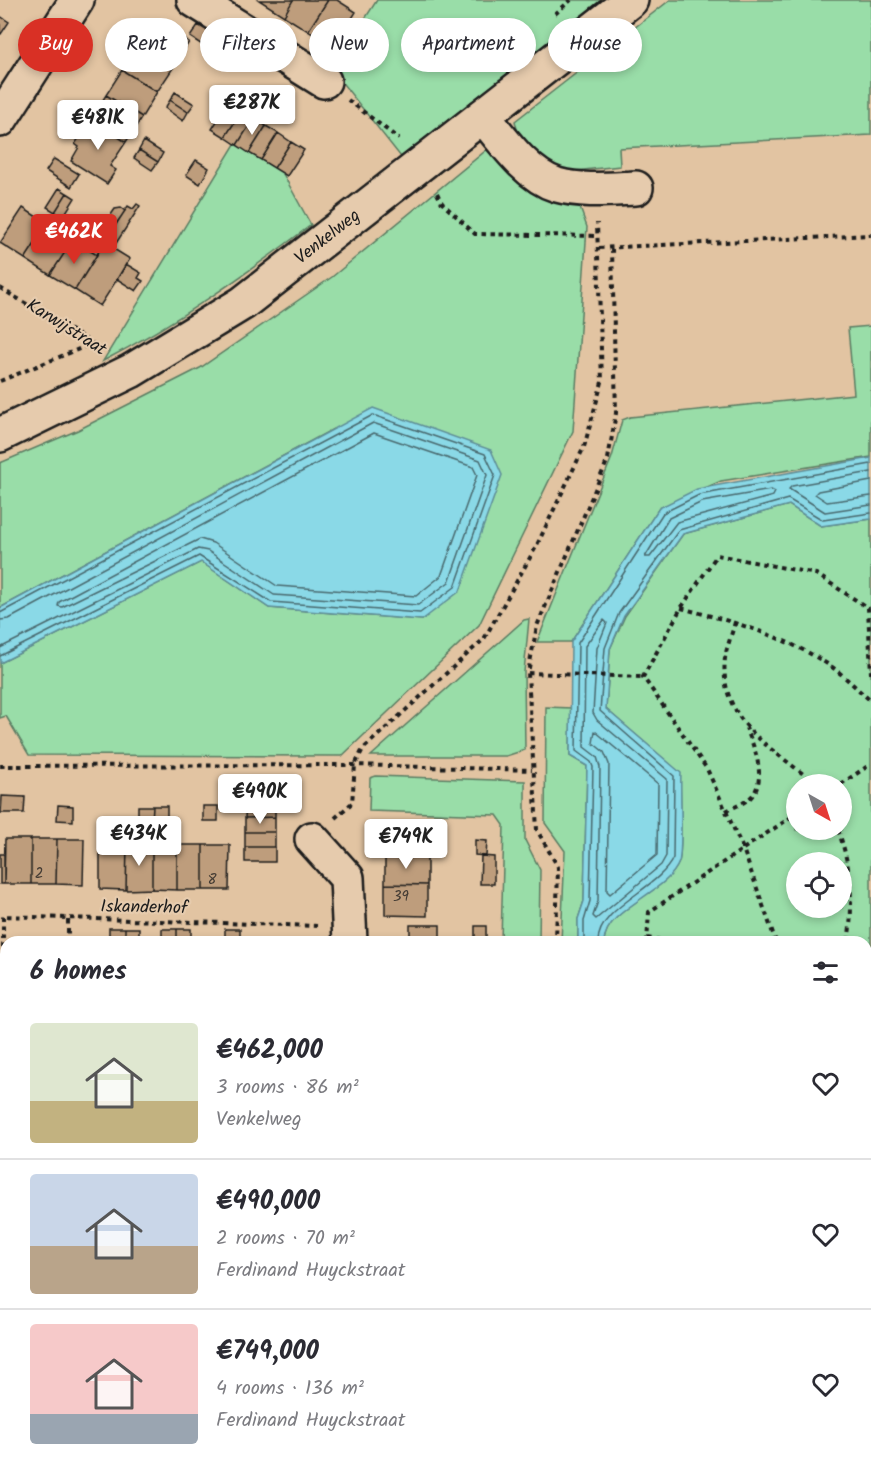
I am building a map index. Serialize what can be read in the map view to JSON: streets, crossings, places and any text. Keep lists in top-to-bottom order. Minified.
{"streets":{"street":["Venkelweg"],"path":["Karwijstraat","Iskanderhof"]},"crossings":[["Venkelweg","Karwijstraat"]],"house_numbers":["2","8","39"],"north":"bottom right","page":{"chip":["Buy","Rent","Filters","New","Apartment","House"],"price":["€287K","€481K","€462K","€490K","€434K","€749K"],"heading":"6 homes","list":[{"name":"€462,000","note":"3 rooms · 86 m² · Venkelweg"},{"name":"€490,000","note":"2 rooms · 70 m² · Ferdinand Huyckstraat"},{"name":"€749,000","note":"4 rooms · 136 m² · Ferdinand Huyckstraat"}]}}
